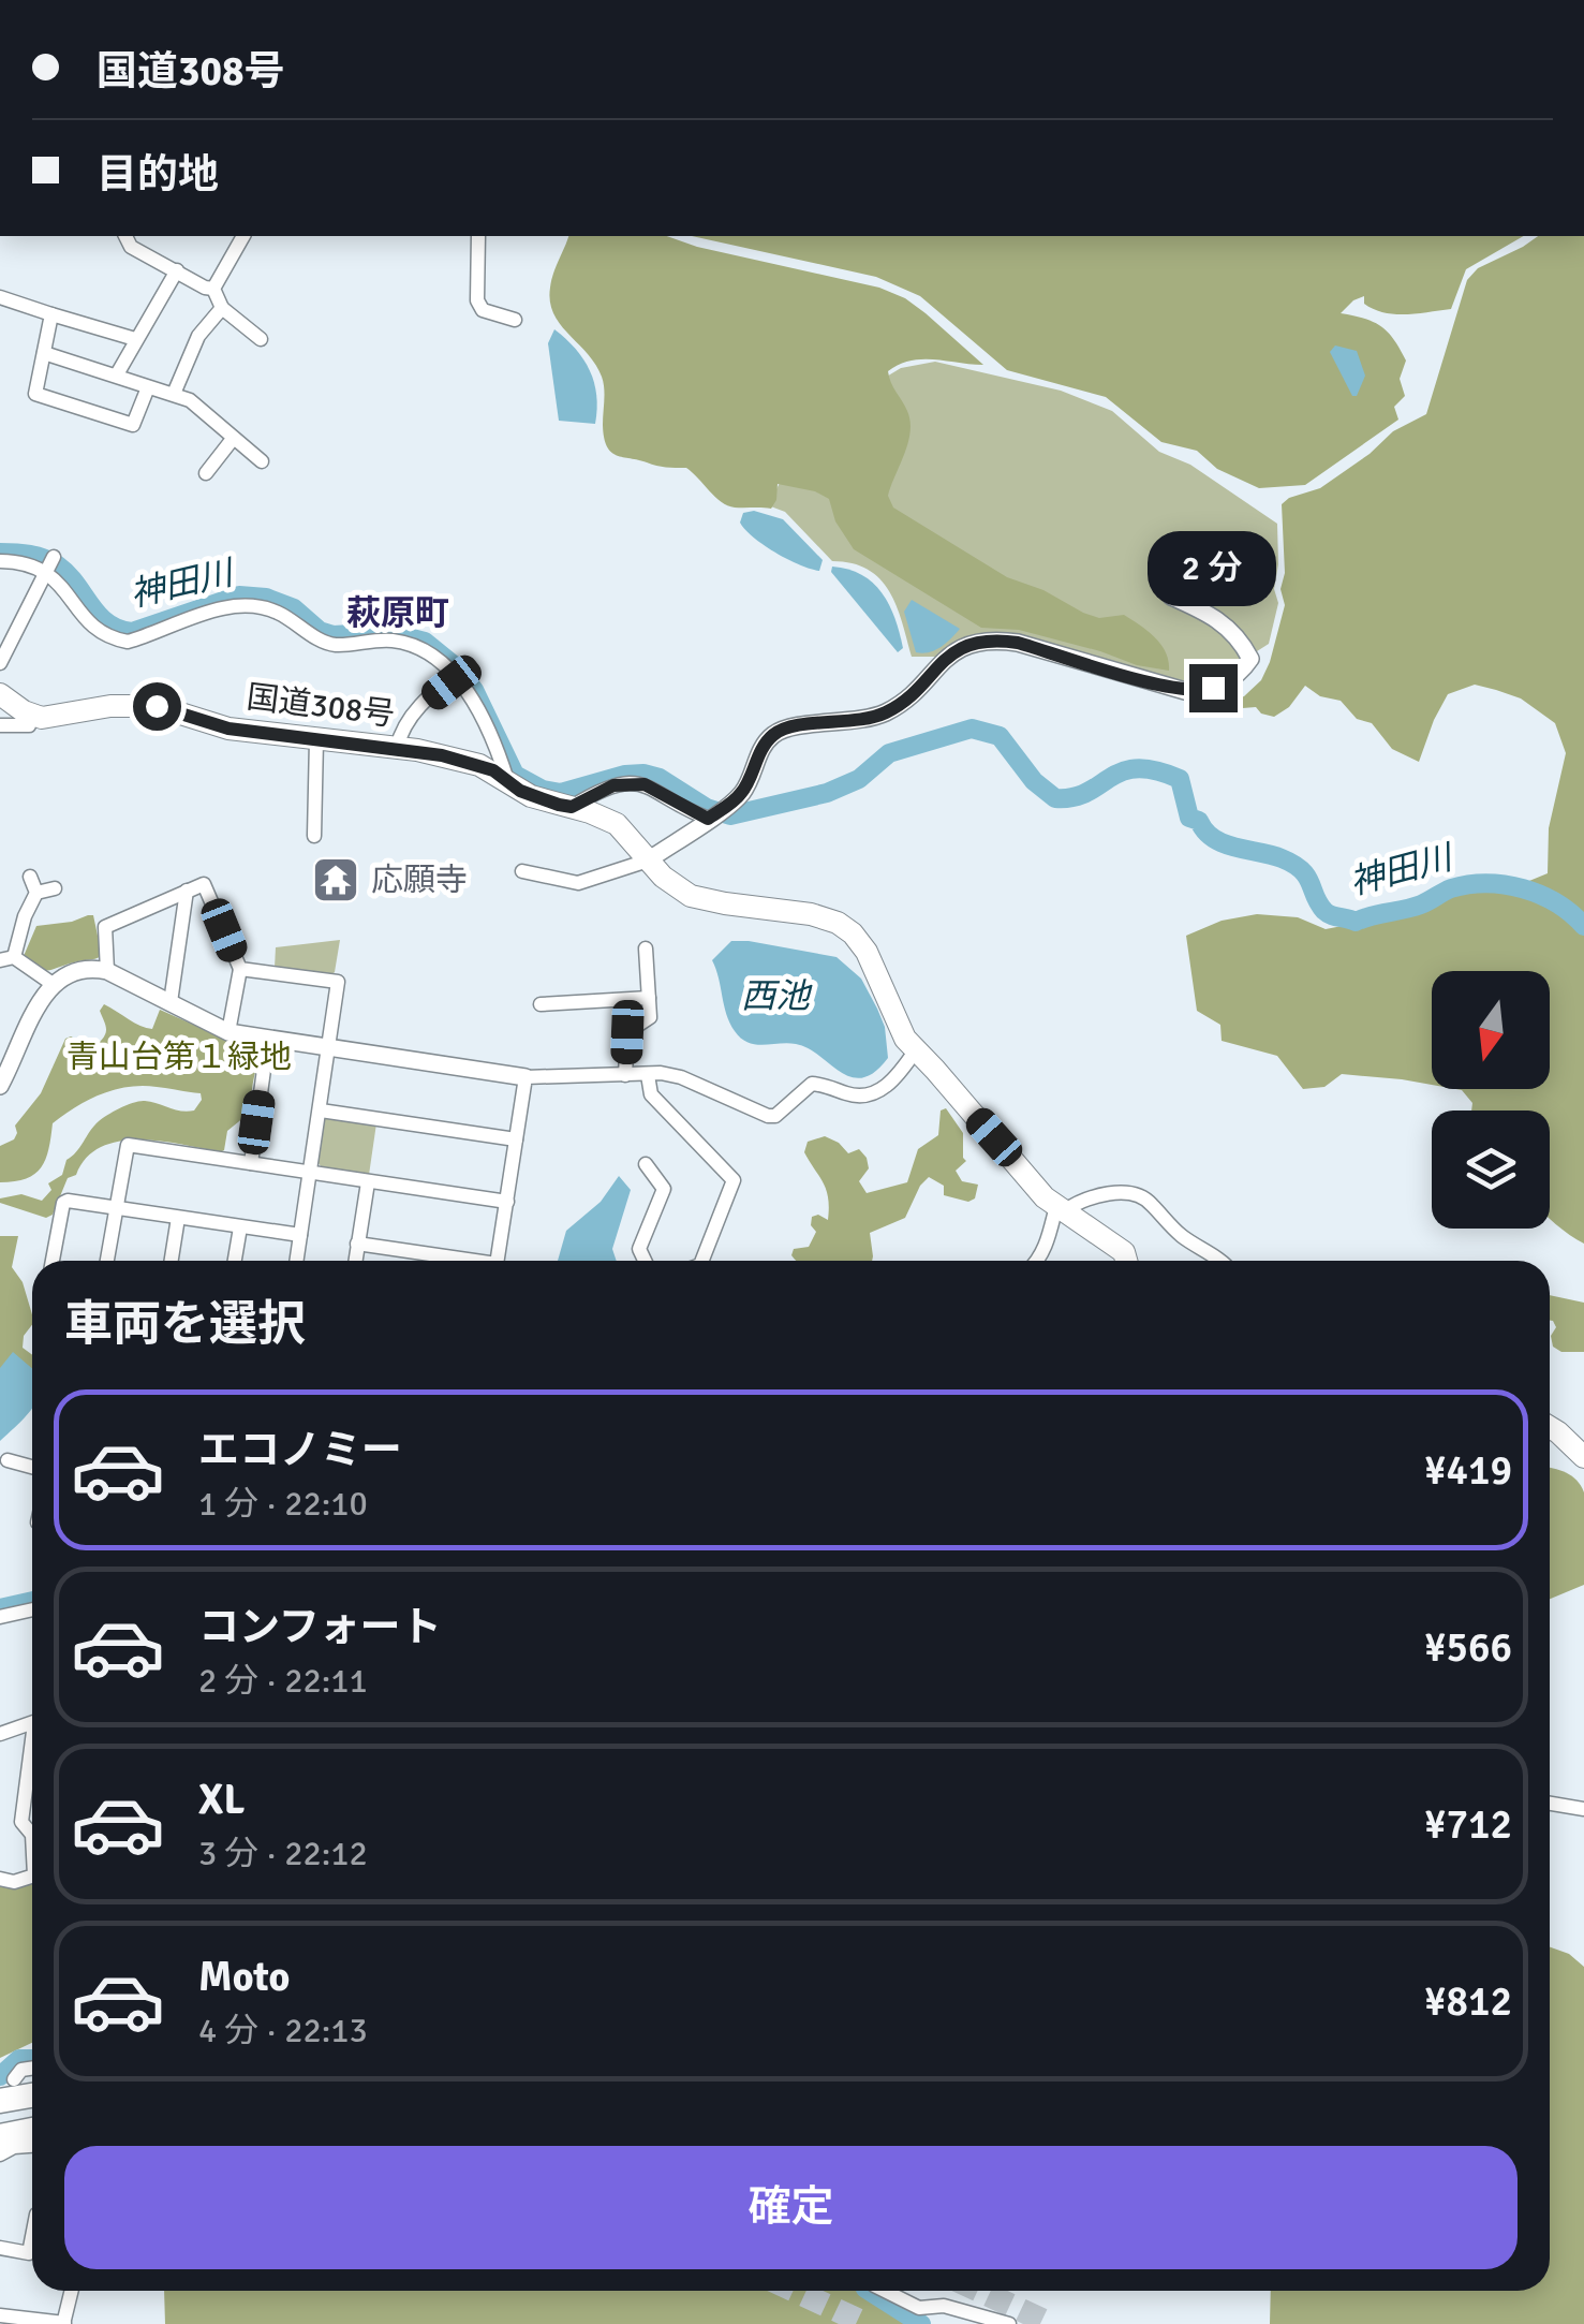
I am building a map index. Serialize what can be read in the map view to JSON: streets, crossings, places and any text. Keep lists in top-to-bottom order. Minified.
{"streets":{"highway":["国道308号"]},"districts":["萩原町"],"water":["神田川","西池"],"parks":["青山台第１緑地"],"places":{"temple":["応願寺"]},"north":"bottom","page":{"banner":["国道308号","目的地"],"bubble":"2 分","heading":"車両を選択","list":[{"name":"エコノミー","note":"1 分 · 22:10","value":"¥419"},{"name":"コンフォート","note":"2 分 · 22:11","value":"¥566"},{"name":"XL","note":"3 分 · 22:12","value":"¥712"},{"name":"Moto","note":"4 分 · 22:13","value":"¥812"}],"buttons":"確定"}}
